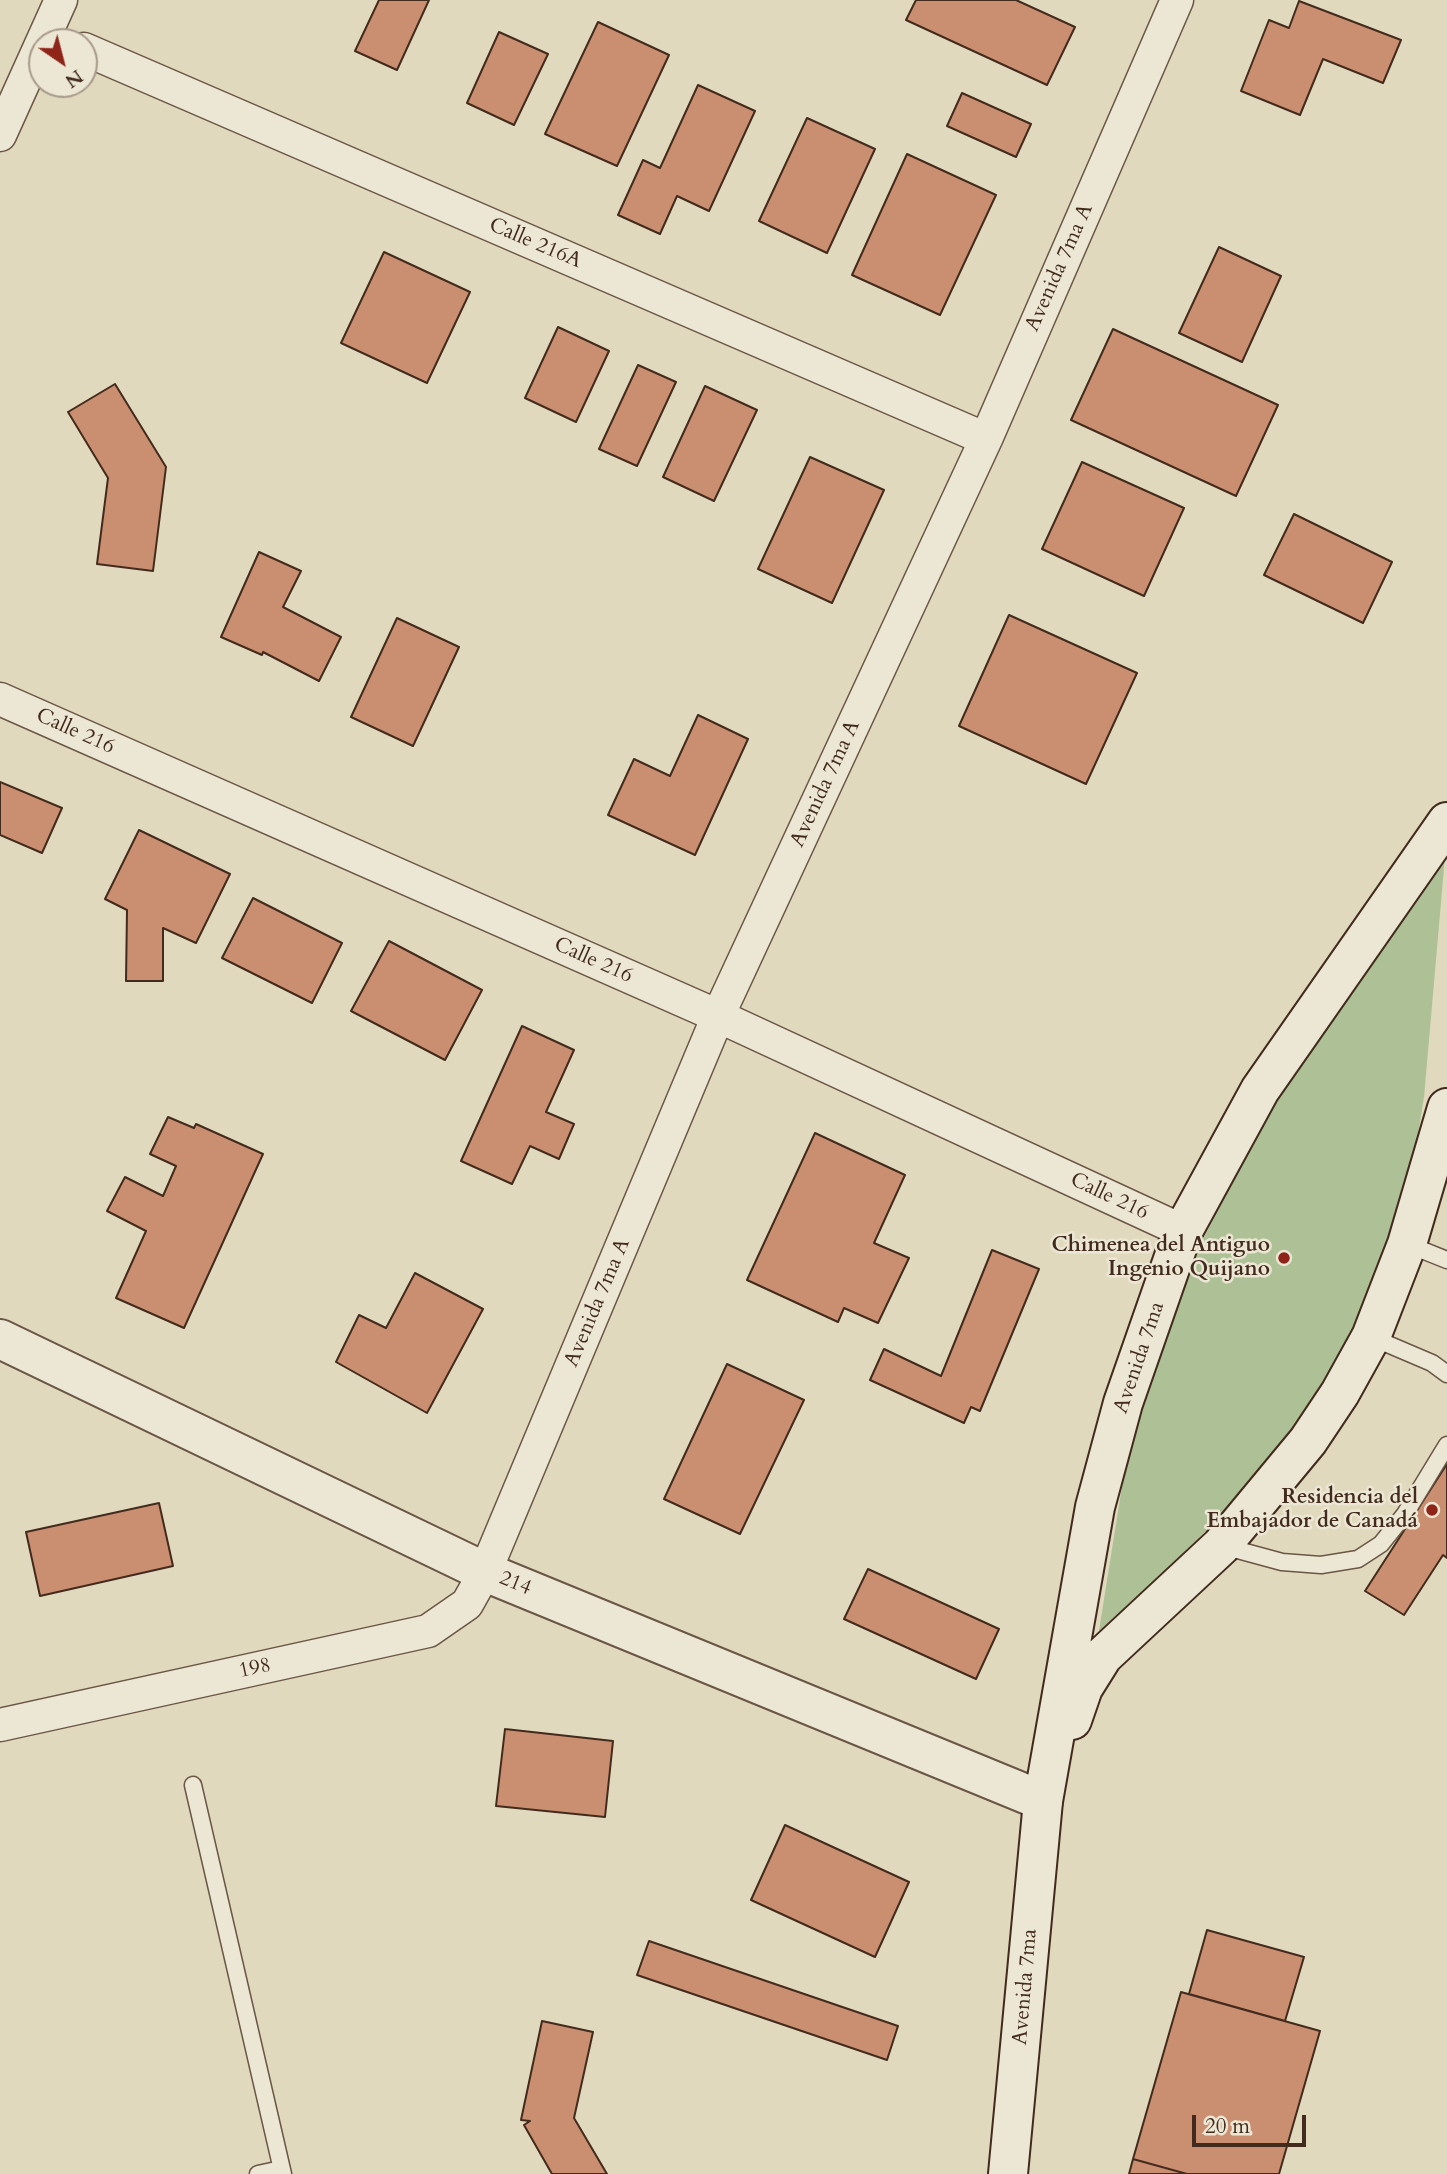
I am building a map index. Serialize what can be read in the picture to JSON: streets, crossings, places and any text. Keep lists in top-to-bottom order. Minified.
{"streets":{"main road":["Avenida 7ma","214"],"street":["Calle 216A","Avenida 7ma A","Calle 216","198"]},"crossings":[["Calle 216A","Avenida 7ma A"],["Avenida 7ma A","Calle 216"],["Avenida 7ma A","214"],["Avenida 7ma A","198"],["Calle 216","Avenida 7ma"],["Avenida 7ma","214"],["214","198"]],"places":["Chimenea del Antiguo Ingenio Quijano","Residencia del Embajador de Canadá"],"scale_bar":"20 m","north":"bottom right"}
